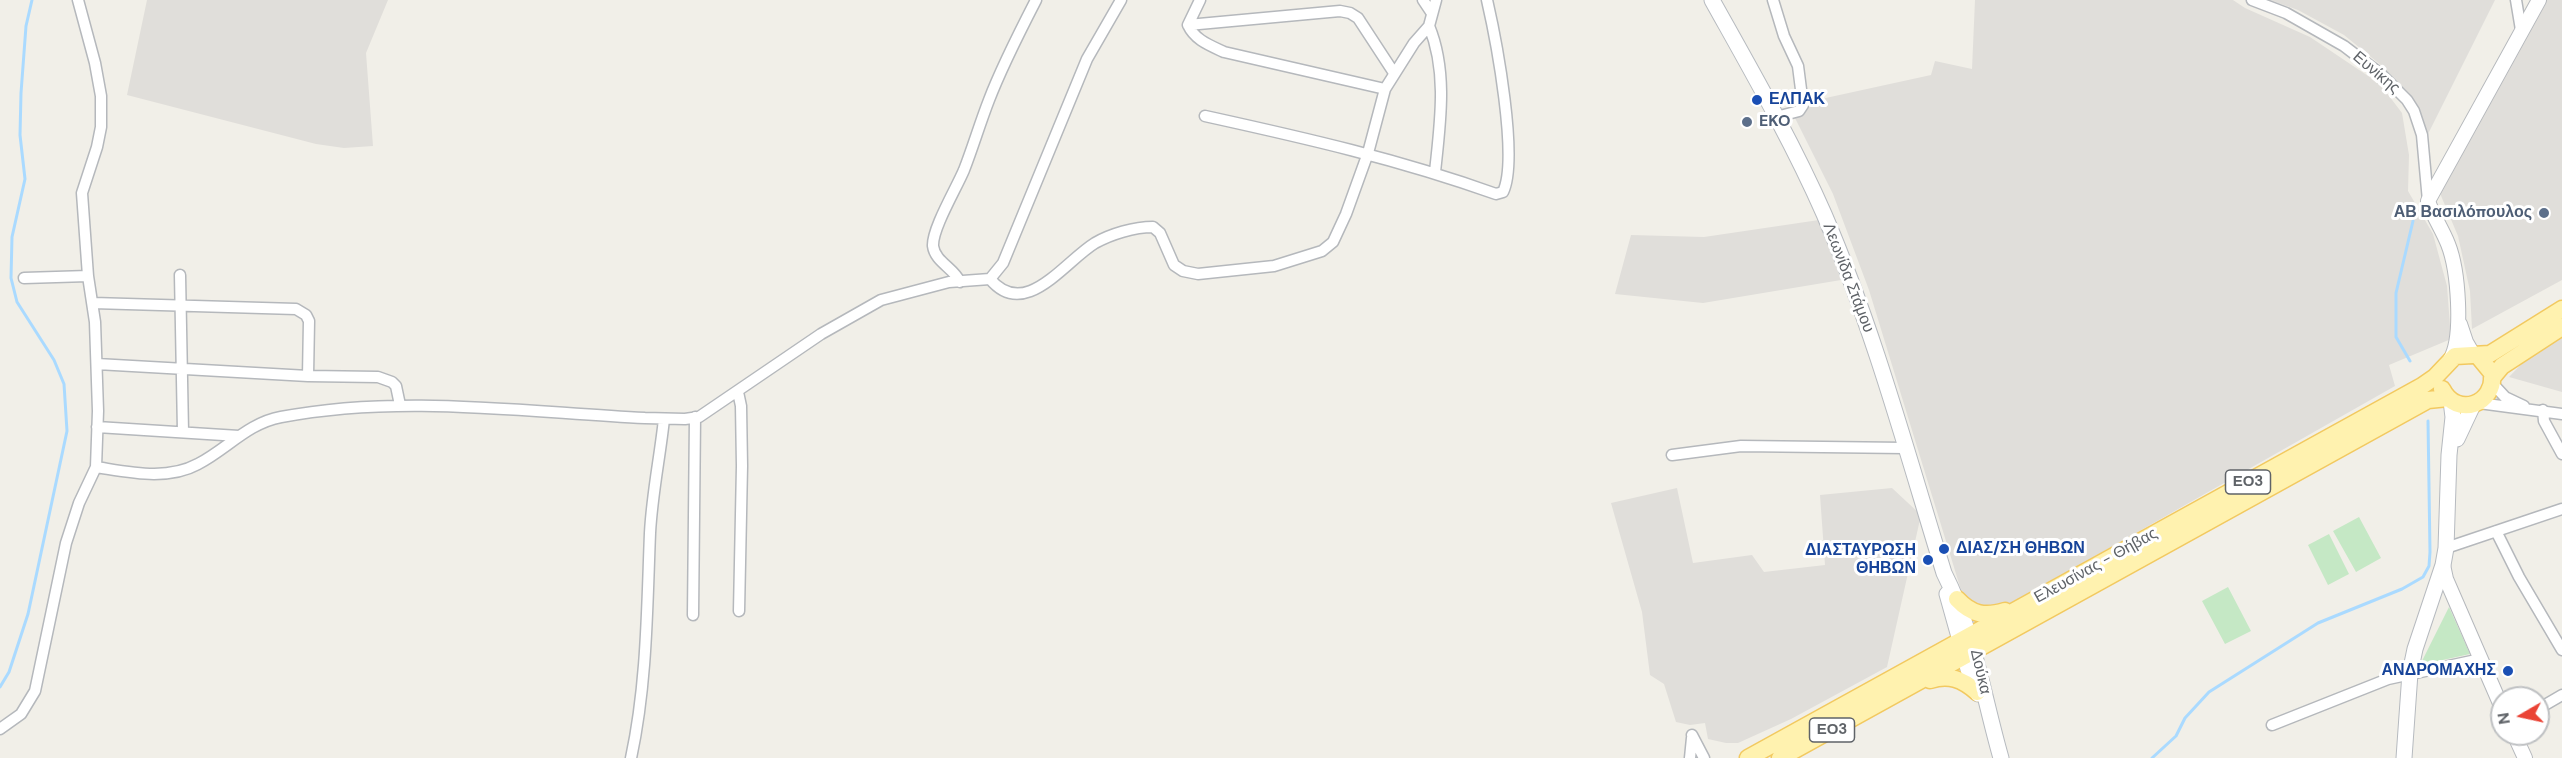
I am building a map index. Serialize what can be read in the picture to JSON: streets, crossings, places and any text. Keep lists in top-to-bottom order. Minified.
{"streets":{"main road":["Λεωνίδα Στάμου","ΕΟ3","Ελευσίνας - Θήβας","Δούκα"],"street":["Ευνίκης"]},"crossings":[["Λεωνίδα Στάμου","ΕΟ3"],["Λεωνίδα Στάμου","Ελευσίνας - Θήβας"],["Λεωνίδα Στάμου","Δούκα"],["ΕΟ3","Ελευσίνας - Θήβας"],["ΕΟ3","Δούκα"],["Ελευσίνας - Θήβας","Δούκα"]],"places":["ΕΛΠΑΚ","EKO","ΑΒ Βασιλόπουλος","ΔΙΑΣ/ΣΗ ΘΗΒΩΝ","ΔΙΑΣΤΑΥΡΩΣΗ ΘΗΒΩΝ","ΑΝΔΡΟΜΑΧΗΣ"],"north":"left"}
